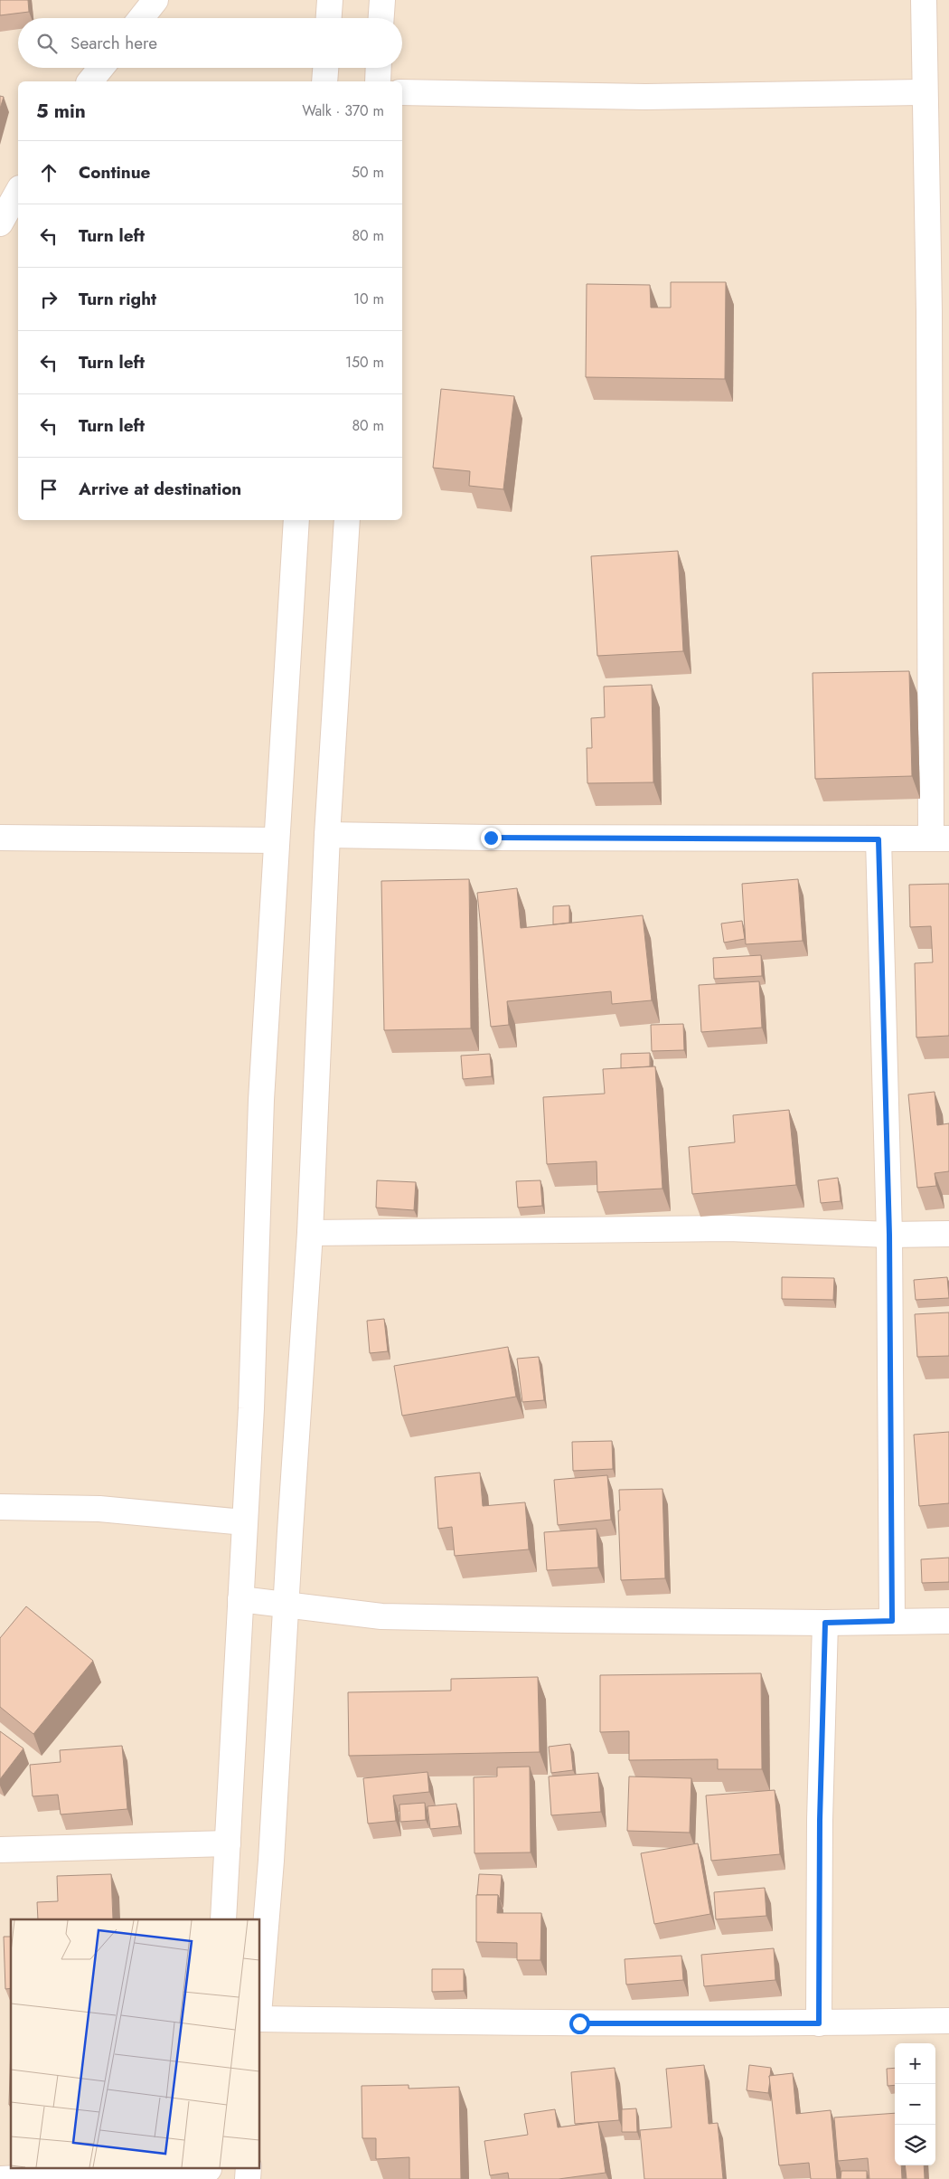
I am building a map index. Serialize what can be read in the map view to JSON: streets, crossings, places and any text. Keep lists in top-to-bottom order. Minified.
{"page":{"search":"Search here","heading":["5 min","Walk · 370 m"],"list":[["Continue","50 m"],["Turn left","80 m"],["Turn right","10 m"],["Turn left","150 m"],["Turn left","80 m"],"Arrive at destination"],"map_buttons":["+","−"]}}
